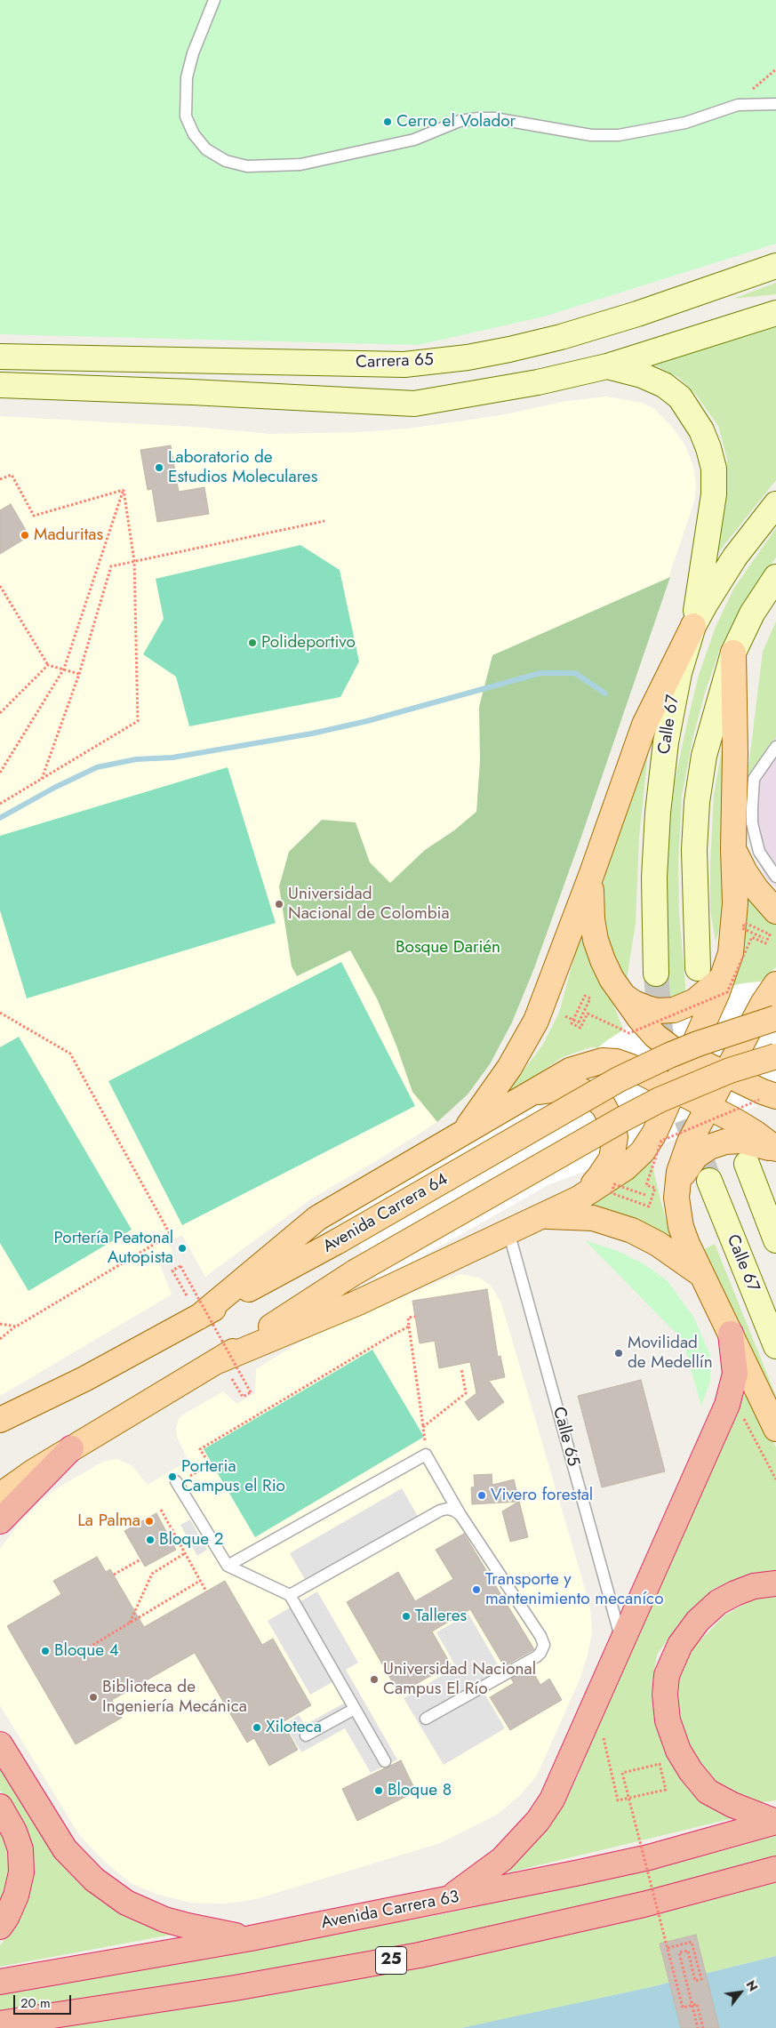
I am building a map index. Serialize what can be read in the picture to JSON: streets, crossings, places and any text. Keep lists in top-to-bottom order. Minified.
{"streets":{"highway":["Avenida Carrera 63","25"],"main road":["Carrera 65","Calle 67","Avenida Carrera 64"],"lane":["Calle 65"]},"parks":["Bosque Darién"],"places":["Cerro el Volador","Laboratorio de Estudios Moleculares","Maduritas","Polideportivo","Universidad Nacional de Colombia","Portería Peatonal Autopista","Movilidad de Medellín","Porteria Campus el Rio","Vivero forestal","La Palma","Bloque 2","Transporte y mantenimiento mecaníco","Talleres","Bloque 4","Universidad Nacional Campus El Río","Biblioteca de Ingeniería Mecánica","Xiloteca","Bloque 8"],"scale_bar":"20 m","north":"top right"}
